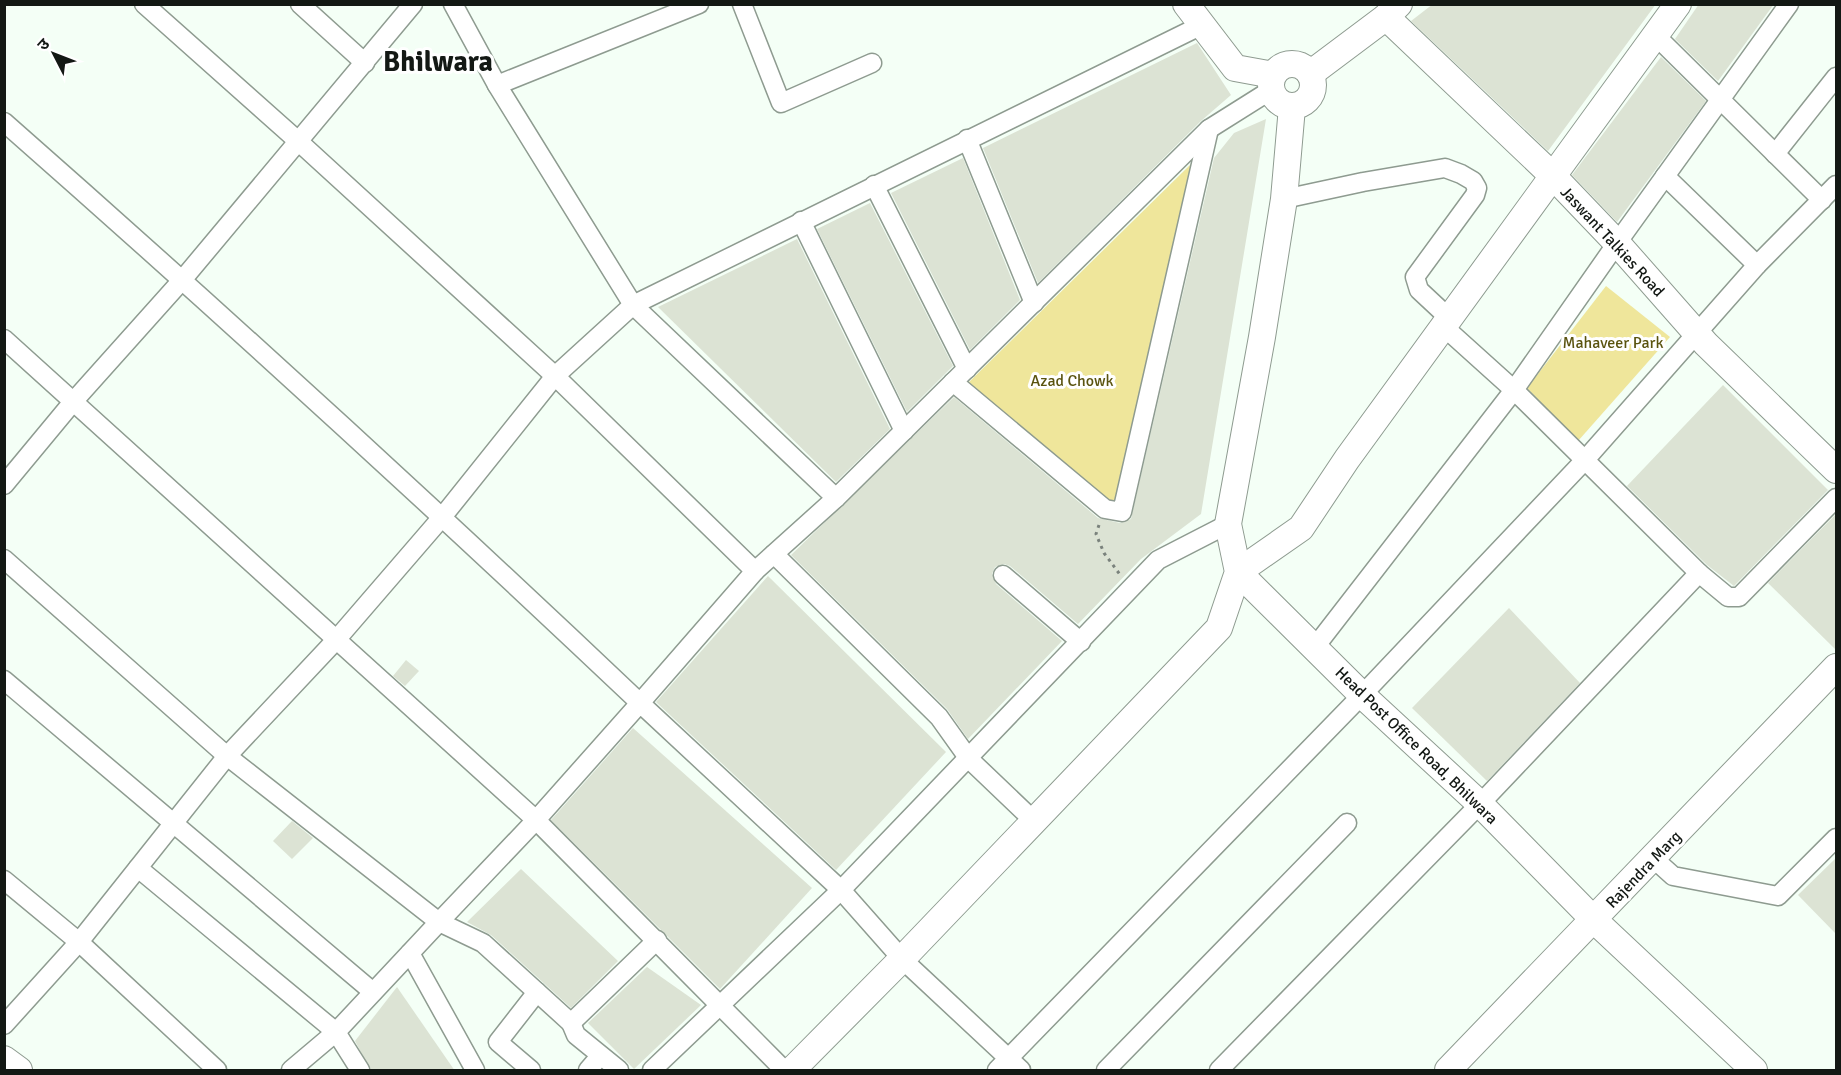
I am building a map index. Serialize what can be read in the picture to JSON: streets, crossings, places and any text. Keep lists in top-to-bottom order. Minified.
{"streets":{"street":["Jaswant Talkies Road","Head Post Office Road, Bhilwara","Rajendra Marg"]},"crossings":[["Head Post Office Road, Bhilwara","Rajendra Marg"]],"districts":["Bhilwara"],"parks":["Mahaveer Park","Azad Chowk"],"north":"top left"}
